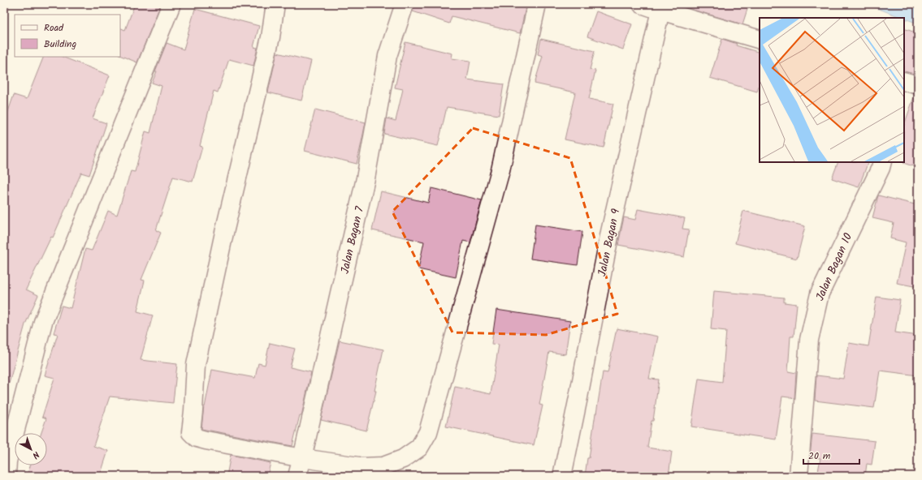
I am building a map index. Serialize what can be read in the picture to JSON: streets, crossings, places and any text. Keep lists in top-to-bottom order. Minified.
{"streets":{"street":["Jalan Bagan 7","Jalan Bagan 9","Jalan Bagan 10"]},"legend":["Road","Building"],"scale_bar":"20 m","north":"bottom right"}
